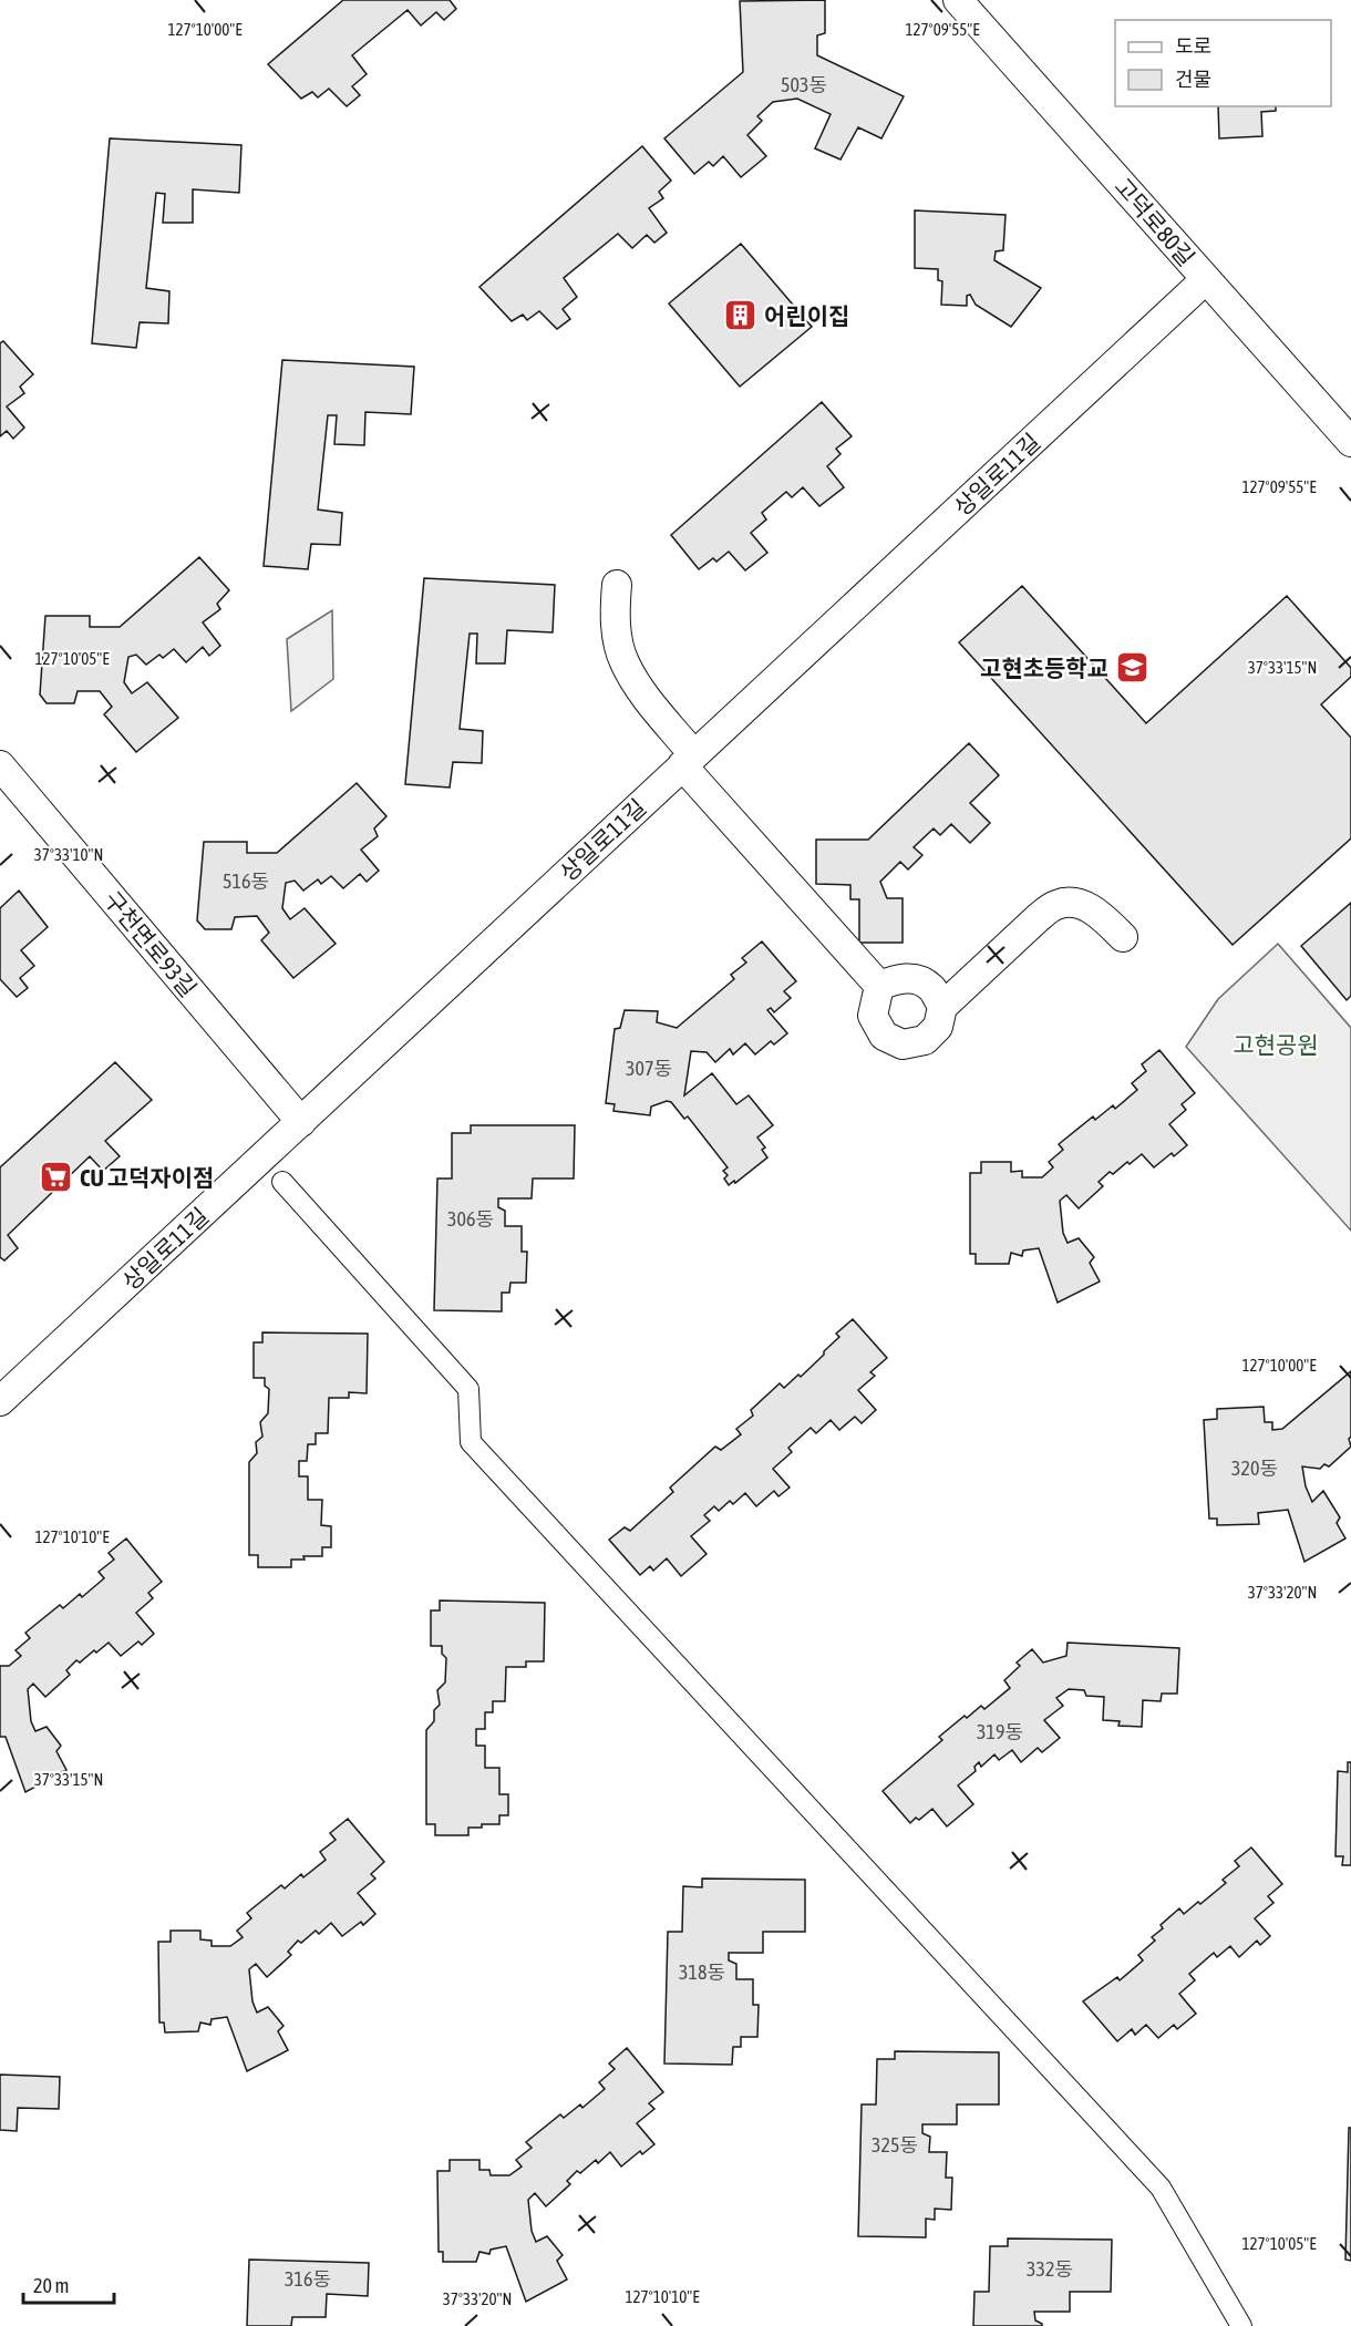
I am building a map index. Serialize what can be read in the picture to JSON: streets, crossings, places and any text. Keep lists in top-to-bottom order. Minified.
{"streets":{"street":["고덕로80길","상일로11길","구천면로93길"]},"crossings":[["고덕로80길","상일로11길"],["상일로11길","구천면로93길"]],"parks":["고현공원"],"places":{"building":["어린이집"],"school or university":["고현초등학교"],"supermarket":["CU 고덕자이점"]},"house_numbers":["503동","516동","307동","306동","320동","319동","318동","325동","332동","316동"],"legend":["도로","건물"],"scale_bar":"20 m","coordinates":["127°10'00\"E","127°09'55\"E","127°10'05\"E","37°33'15\"N","37°33'10\"N","127°10'10\"E","37°33'20\"N"]}
